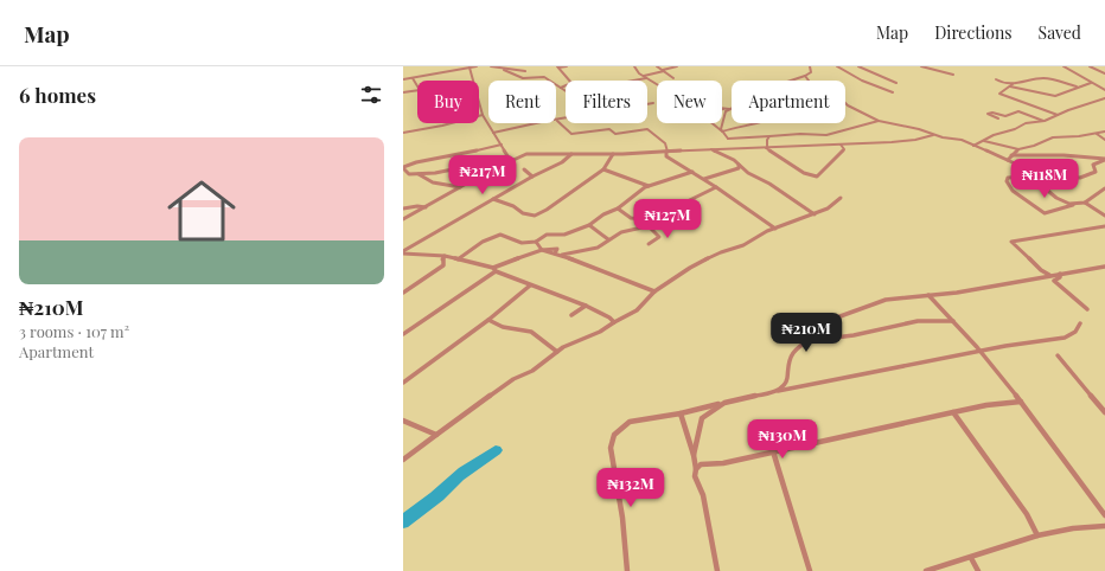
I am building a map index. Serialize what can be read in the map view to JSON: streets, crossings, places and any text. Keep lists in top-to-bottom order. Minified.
{"page":{"header":"Map","nav":["Map","Directions","Saved"],"heading":"6 homes","chip":["Buy","Rent","Filters","New","Apartment"],"list":[{"name":"₦210M","note":"3 rooms · 107 m² · Apartment"}],"price":["₦217M","₦118M","₦127M","₦210M","₦130M","₦132M"]}}
